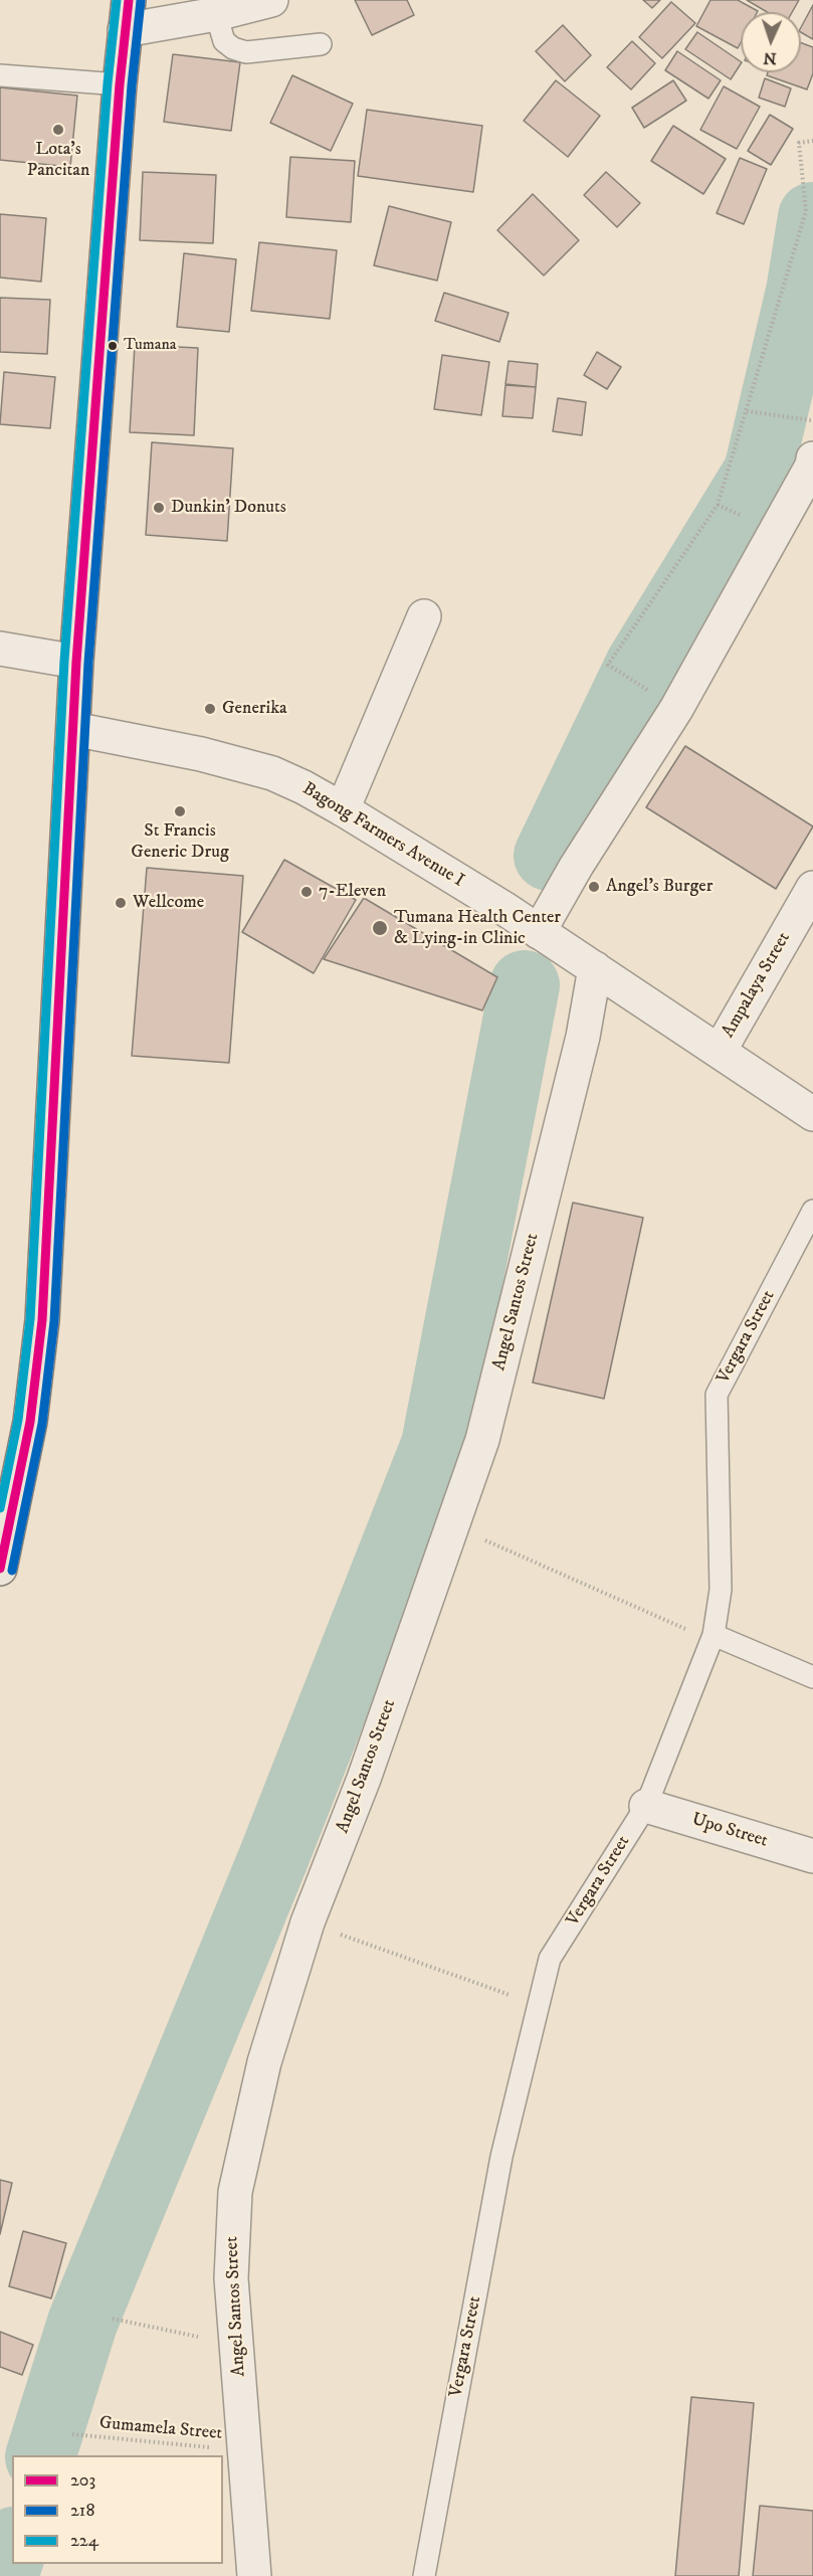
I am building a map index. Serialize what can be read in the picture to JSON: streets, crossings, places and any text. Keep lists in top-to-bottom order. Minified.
{"streets":{"street":["Bagong Farmers Avenue I","Ampalaya Street","Angel Santos Street","Upo Street"],"lane":["Vergara Street"],"path":["Gumamela Street"]},"crossings":[["Bagong Farmers Avenue I","Ampalaya Street"],["Bagong Farmers Avenue I","Angel Santos Street"],["Angel Santos Street","Gumamela Street"],["Vergara Street","Upo Street"]],"places":["Lota's Pancitan","Tumana","Dunkin' Donuts","Generika","St Francis Generic Drug","Angel's Burger","7-Eleven","Wellcome","Tumana Health Center & Lying-in Clinic"],"lines":["transit line 203","transit line 224","transit line 218"],"legend":["203","218","224"],"north":"bottom"}
